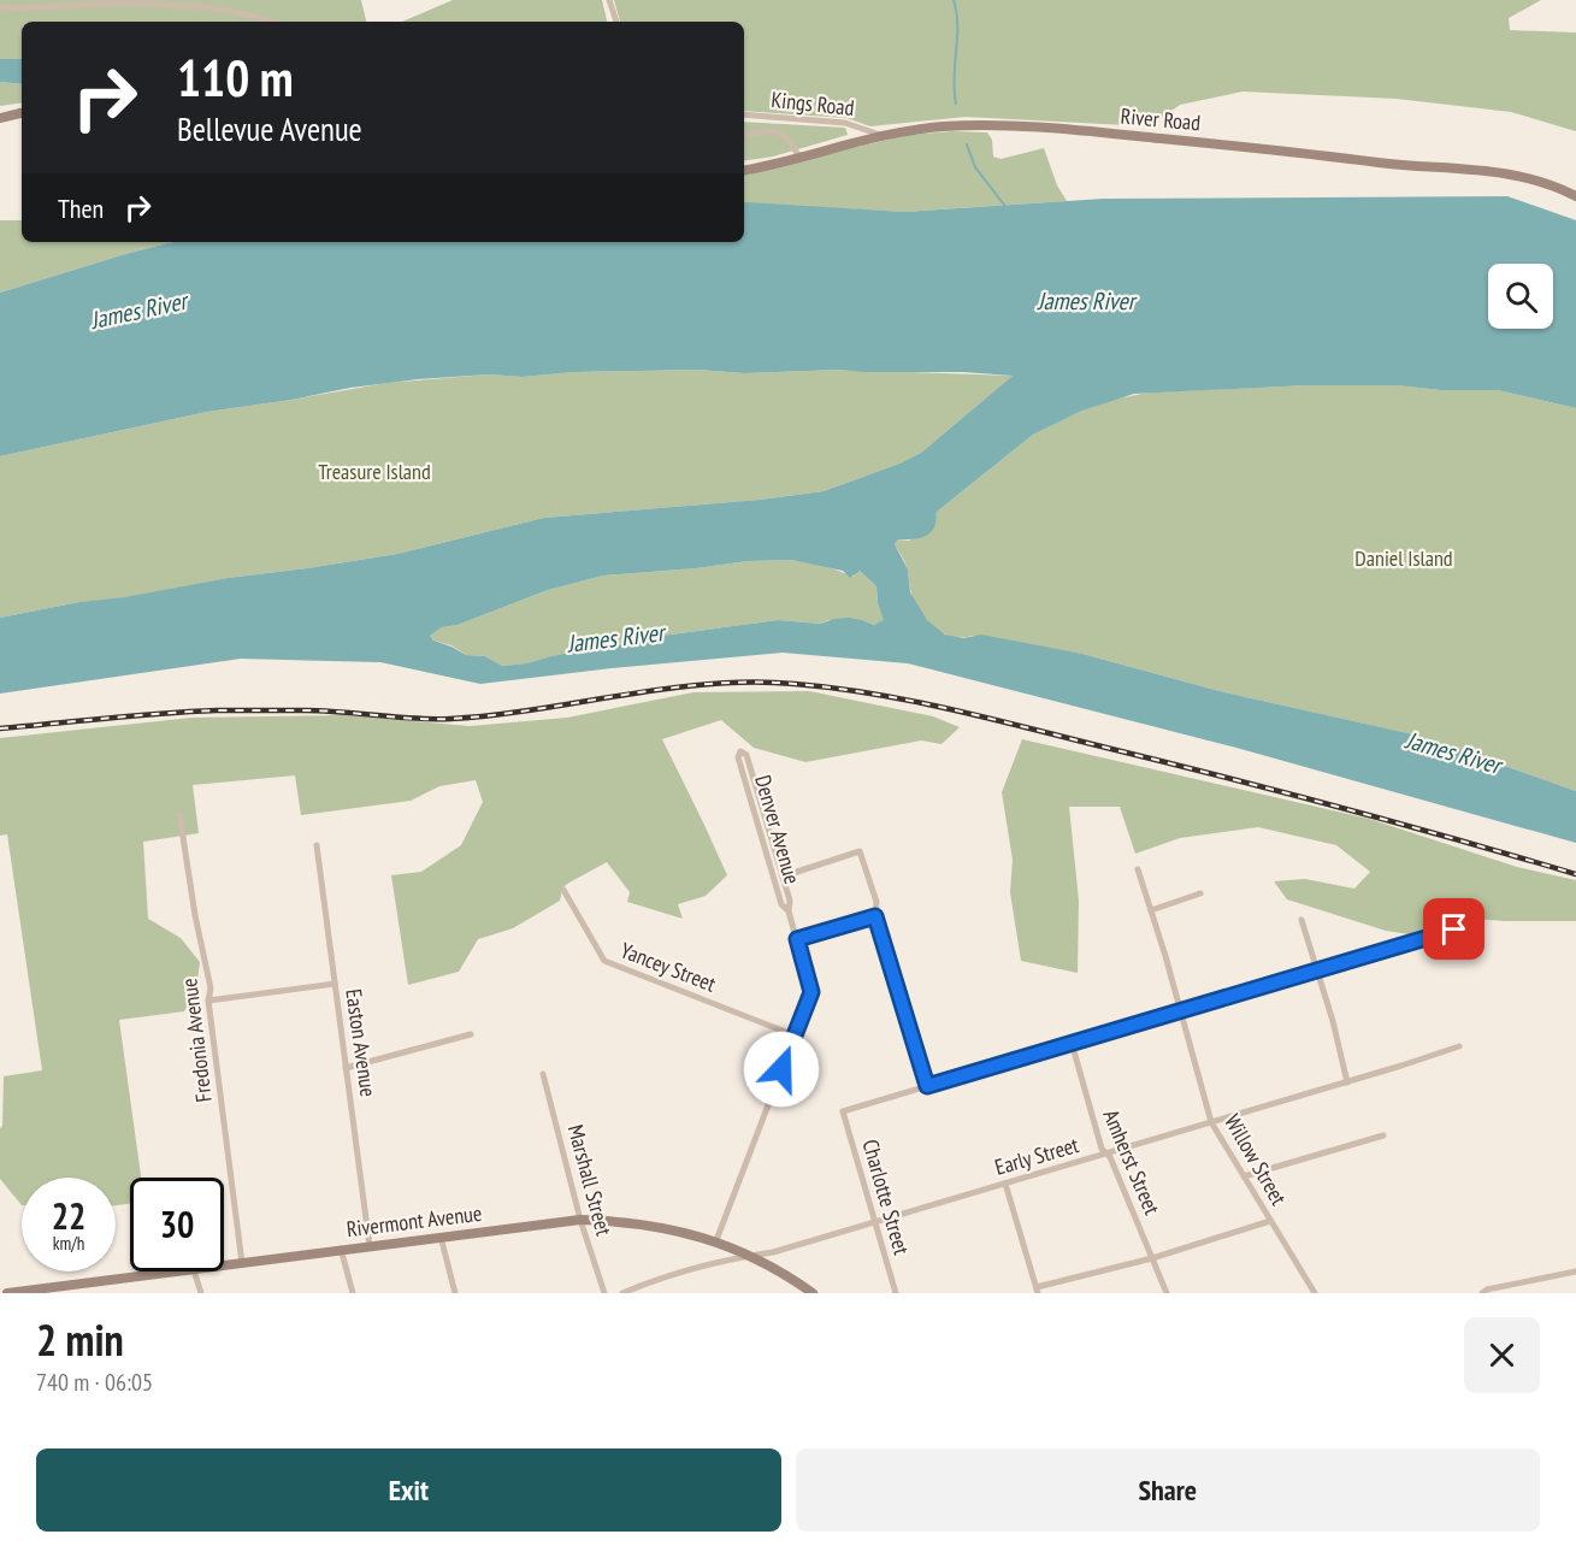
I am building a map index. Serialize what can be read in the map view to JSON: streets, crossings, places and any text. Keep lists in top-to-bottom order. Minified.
{"streets":{"street":["Kings Road","River Road","Denver Avenue","Yancey Street","Fredonia Avenue","Easton Avenue","Early Street","Willow Street","Amherst Street","Marshall Street","Charlotte Street","Rivermont Avenue"]},"crossings":[["Kings Road","River Road"],["Denver Avenue","Yancey Street"],["Denver Avenue","Rivermont Avenue"],["Fredonia Avenue","Rivermont Avenue"],["Easton Avenue","Rivermont Avenue"],["Early Street","Willow Street"],["Early Street","Amherst Street"],["Early Street","Charlotte Street"],["Early Street","Rivermont Avenue"],["Marshall Street","Rivermont Avenue"]],"water":["James River"],"parks":["Treasure Island","Daniel Island"],"page":{"turn":["110 m","Bellevue Avenue"],"then":"Then","speed":"22 km/h","limit":"30","heading":["2 min","740 m · 06:05"],"buttons":["Exit","Share"]}}
